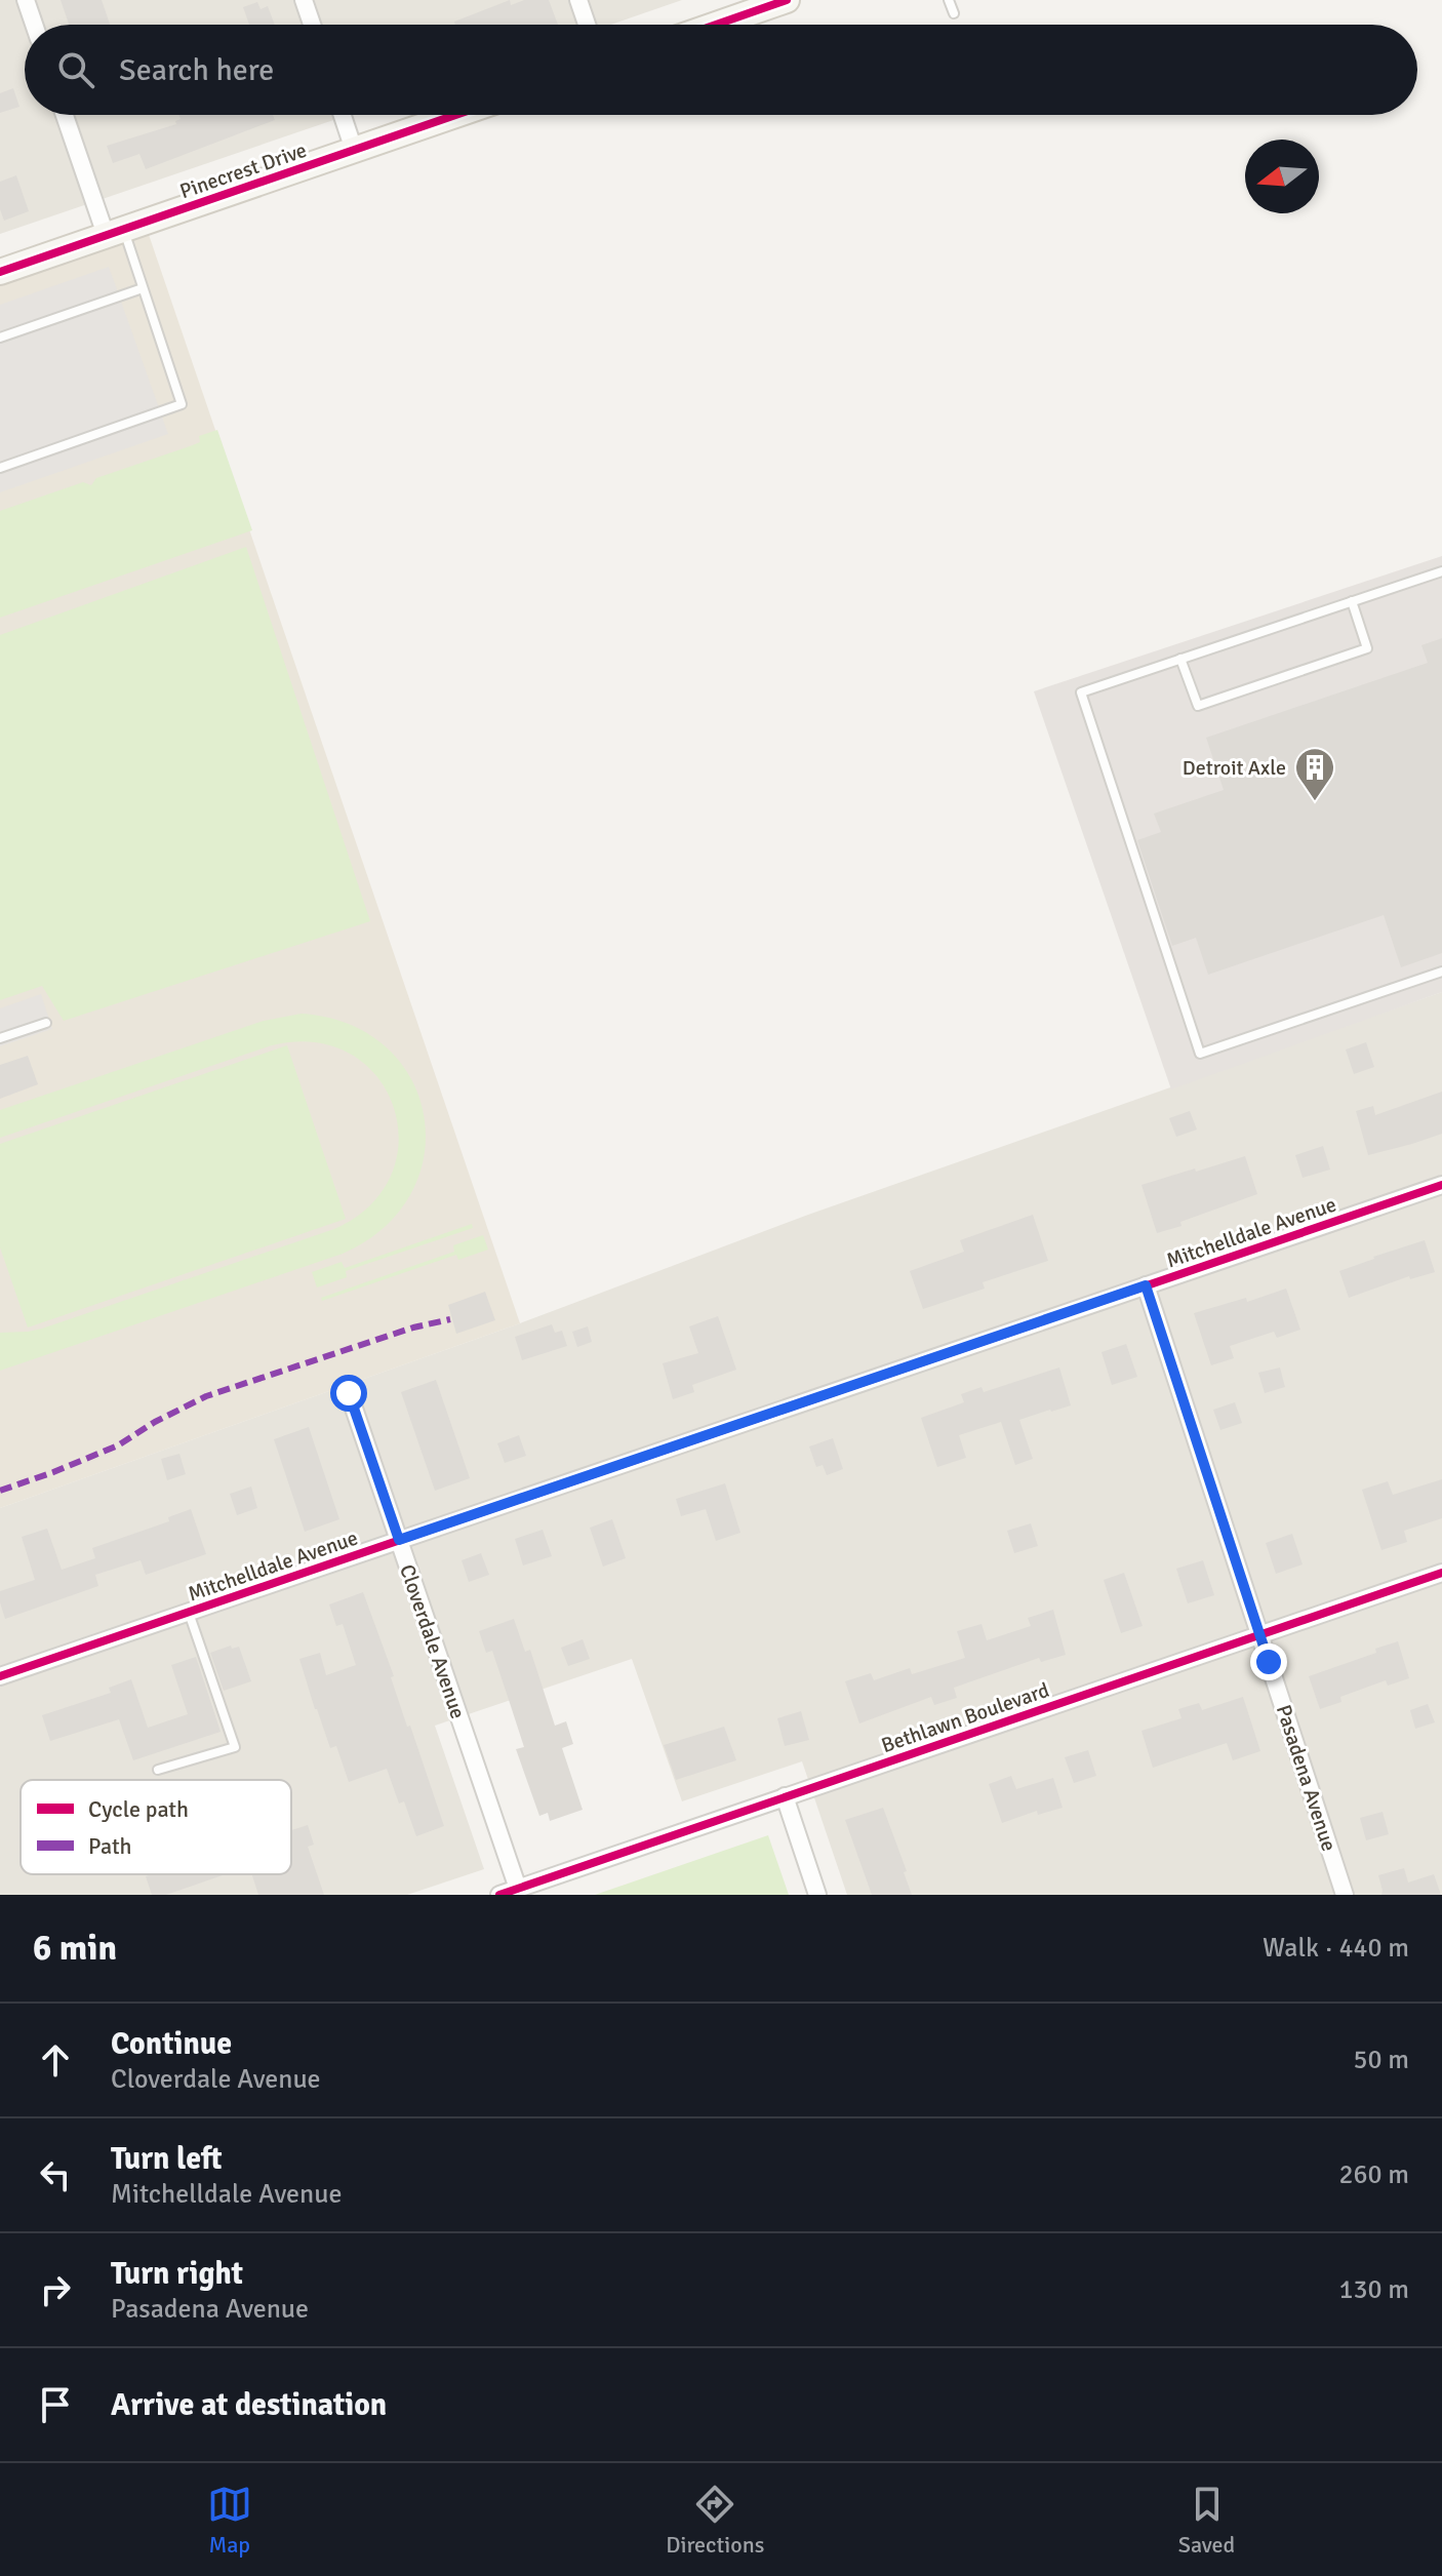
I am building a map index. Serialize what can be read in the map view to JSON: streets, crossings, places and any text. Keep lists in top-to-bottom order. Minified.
{"streets":{"street":["Pinecrest Drive","Mitchelldale Avenue","Cloverdale Avenue","Bethlawn Boulevard","Pasadena Avenue"]},"crossings":[["Mitchelldale Avenue","Cloverdale Avenue"],["Mitchelldale Avenue","Pasadena Avenue"],["Cloverdale Avenue","Bethlawn Boulevard"],["Bethlawn Boulevard","Pasadena Avenue"]],"places":{"building":["Detroit Axle"]},"legend":["Cycle path","Path"],"north":"left","page":{"search":"Search here","heading":["6 min","Walk · 440 m"],"list":[["Continue","Cloverdale Avenue","50 m"],["Turn left","Mitchelldale Avenue","260 m"],["Turn right","Pasadena Avenue","130 m"],"Arrive at destination"],"nav":["Map","Directions","Saved"]}}
